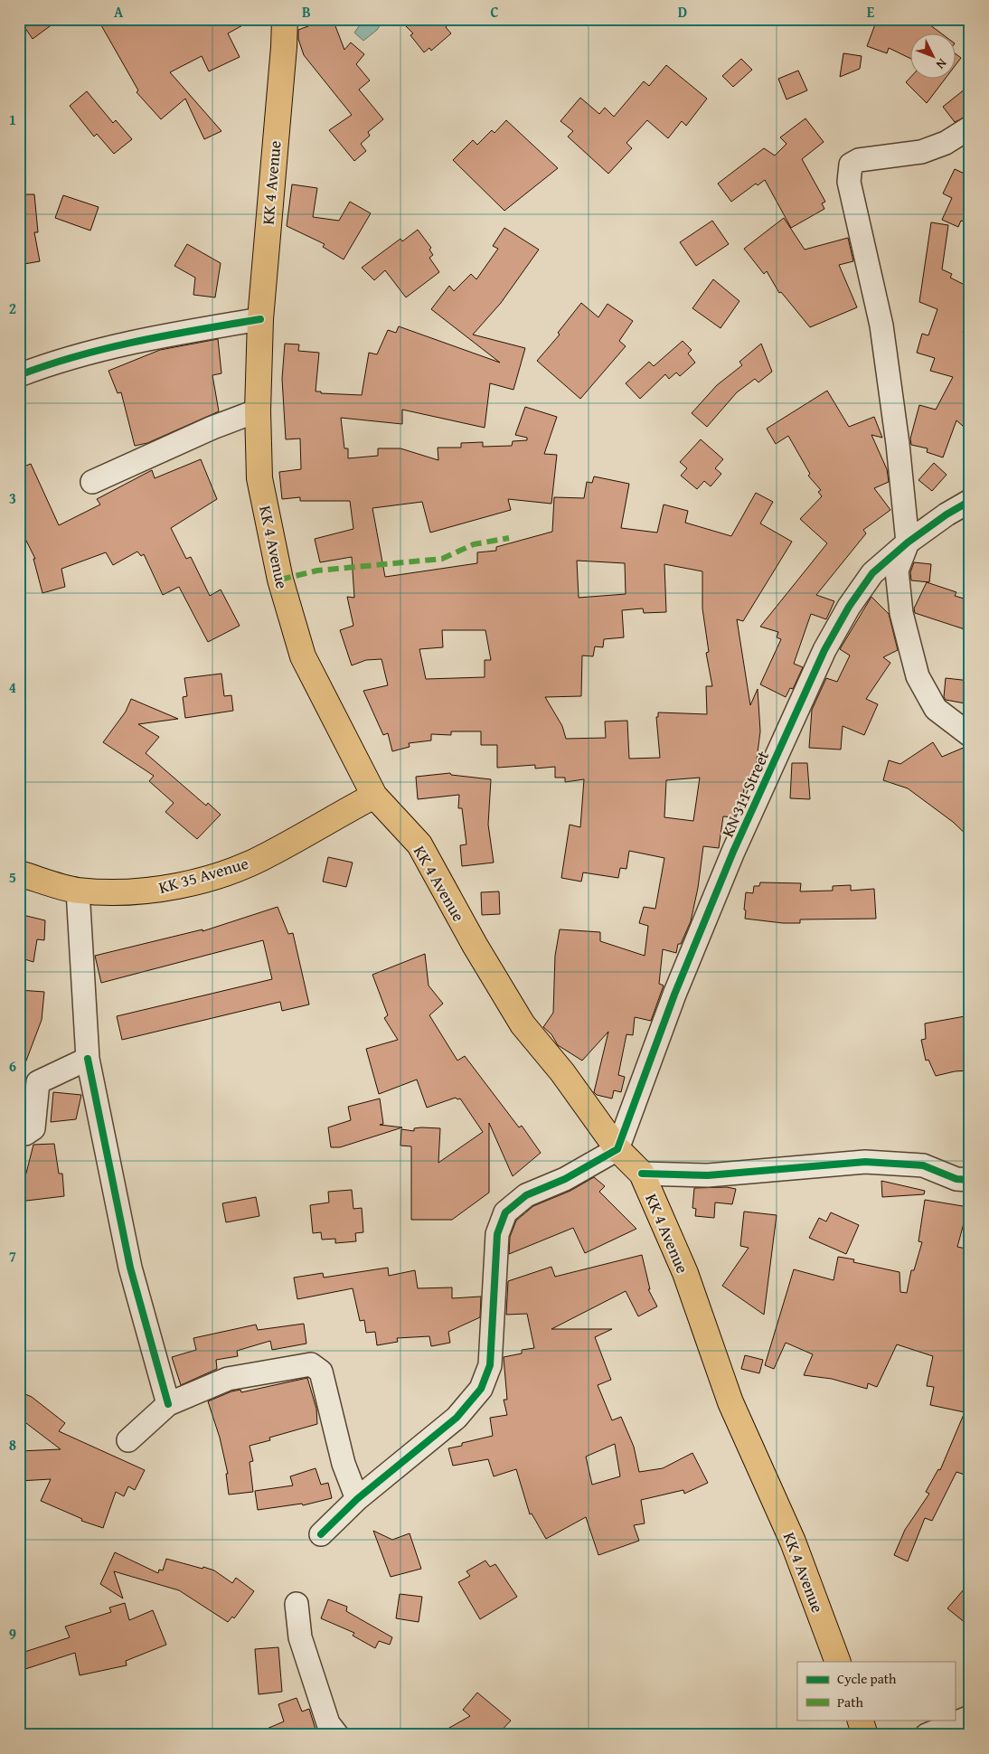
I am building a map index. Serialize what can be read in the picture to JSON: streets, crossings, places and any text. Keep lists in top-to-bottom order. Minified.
{"streets":{"main road":["KK 4 Avenue","KK 35 Avenue"],"street":["KN 311 Street"]},"crossings":[["KK 4 Avenue","KN 311 Street"],["KK 4 Avenue","KK 35 Avenue"]],"legend":["Cycle path","Path"],"north":"bottom right","grid":{"columns":["A","B","C","D","E"],"rows":["1","2","3","4","5","6","7","8","9"]}}
